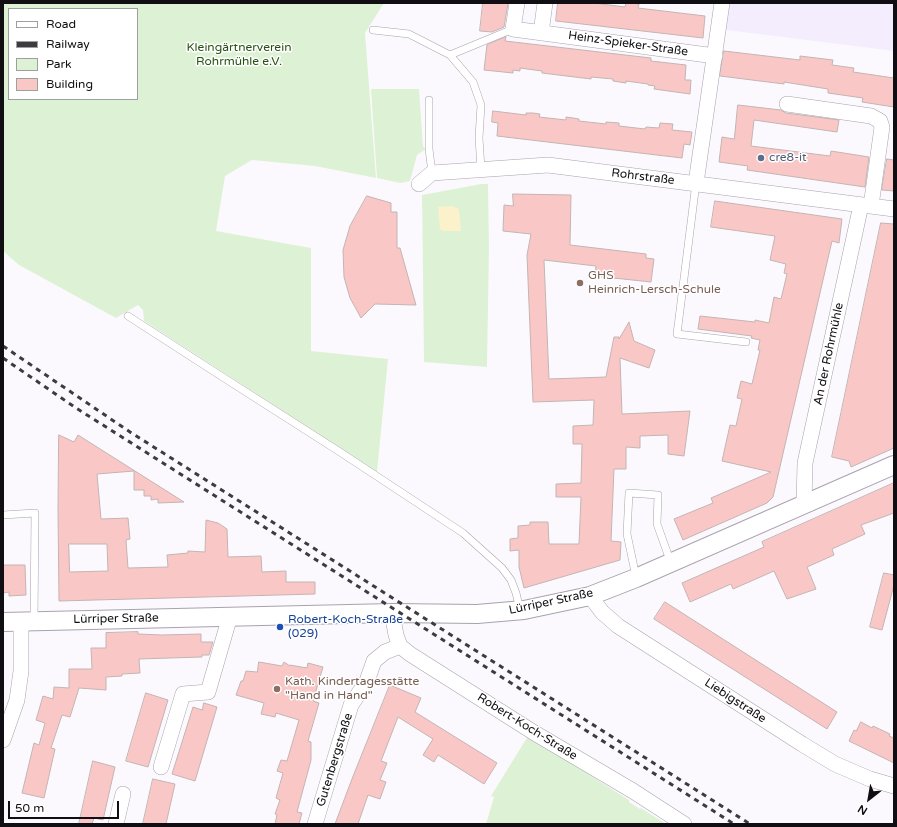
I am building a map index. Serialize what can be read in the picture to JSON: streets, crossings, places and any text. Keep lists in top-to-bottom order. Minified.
{"streets":{"street":["Heinz-Spieker-Straße","Rohrstraße","An der Rohrmühle","Lürriper Straße","Liebigstraße","Robert-Koch-Straße","Gutenbergstraße"]},"crossings":[["Rohrstraße","An der Rohrmühle"],["An der Rohrmühle","Lürriper Straße"],["Lürriper Straße","Liebigstraße"],["Robert-Koch-Straße","Gutenbergstraße"]],"parks":["Kleingärtnerverein Rohrmühle e.V."],"places":["cre8-it","GHS Heinrich-Lersch-Schule","Robert-Koch-Straße (029)","Kath. Kindertagesstätte \"Hand in Hand\""],"legend":["Road","Railway","Park","Building"],"scale_bar":"50 m","north":"bottom left"}
